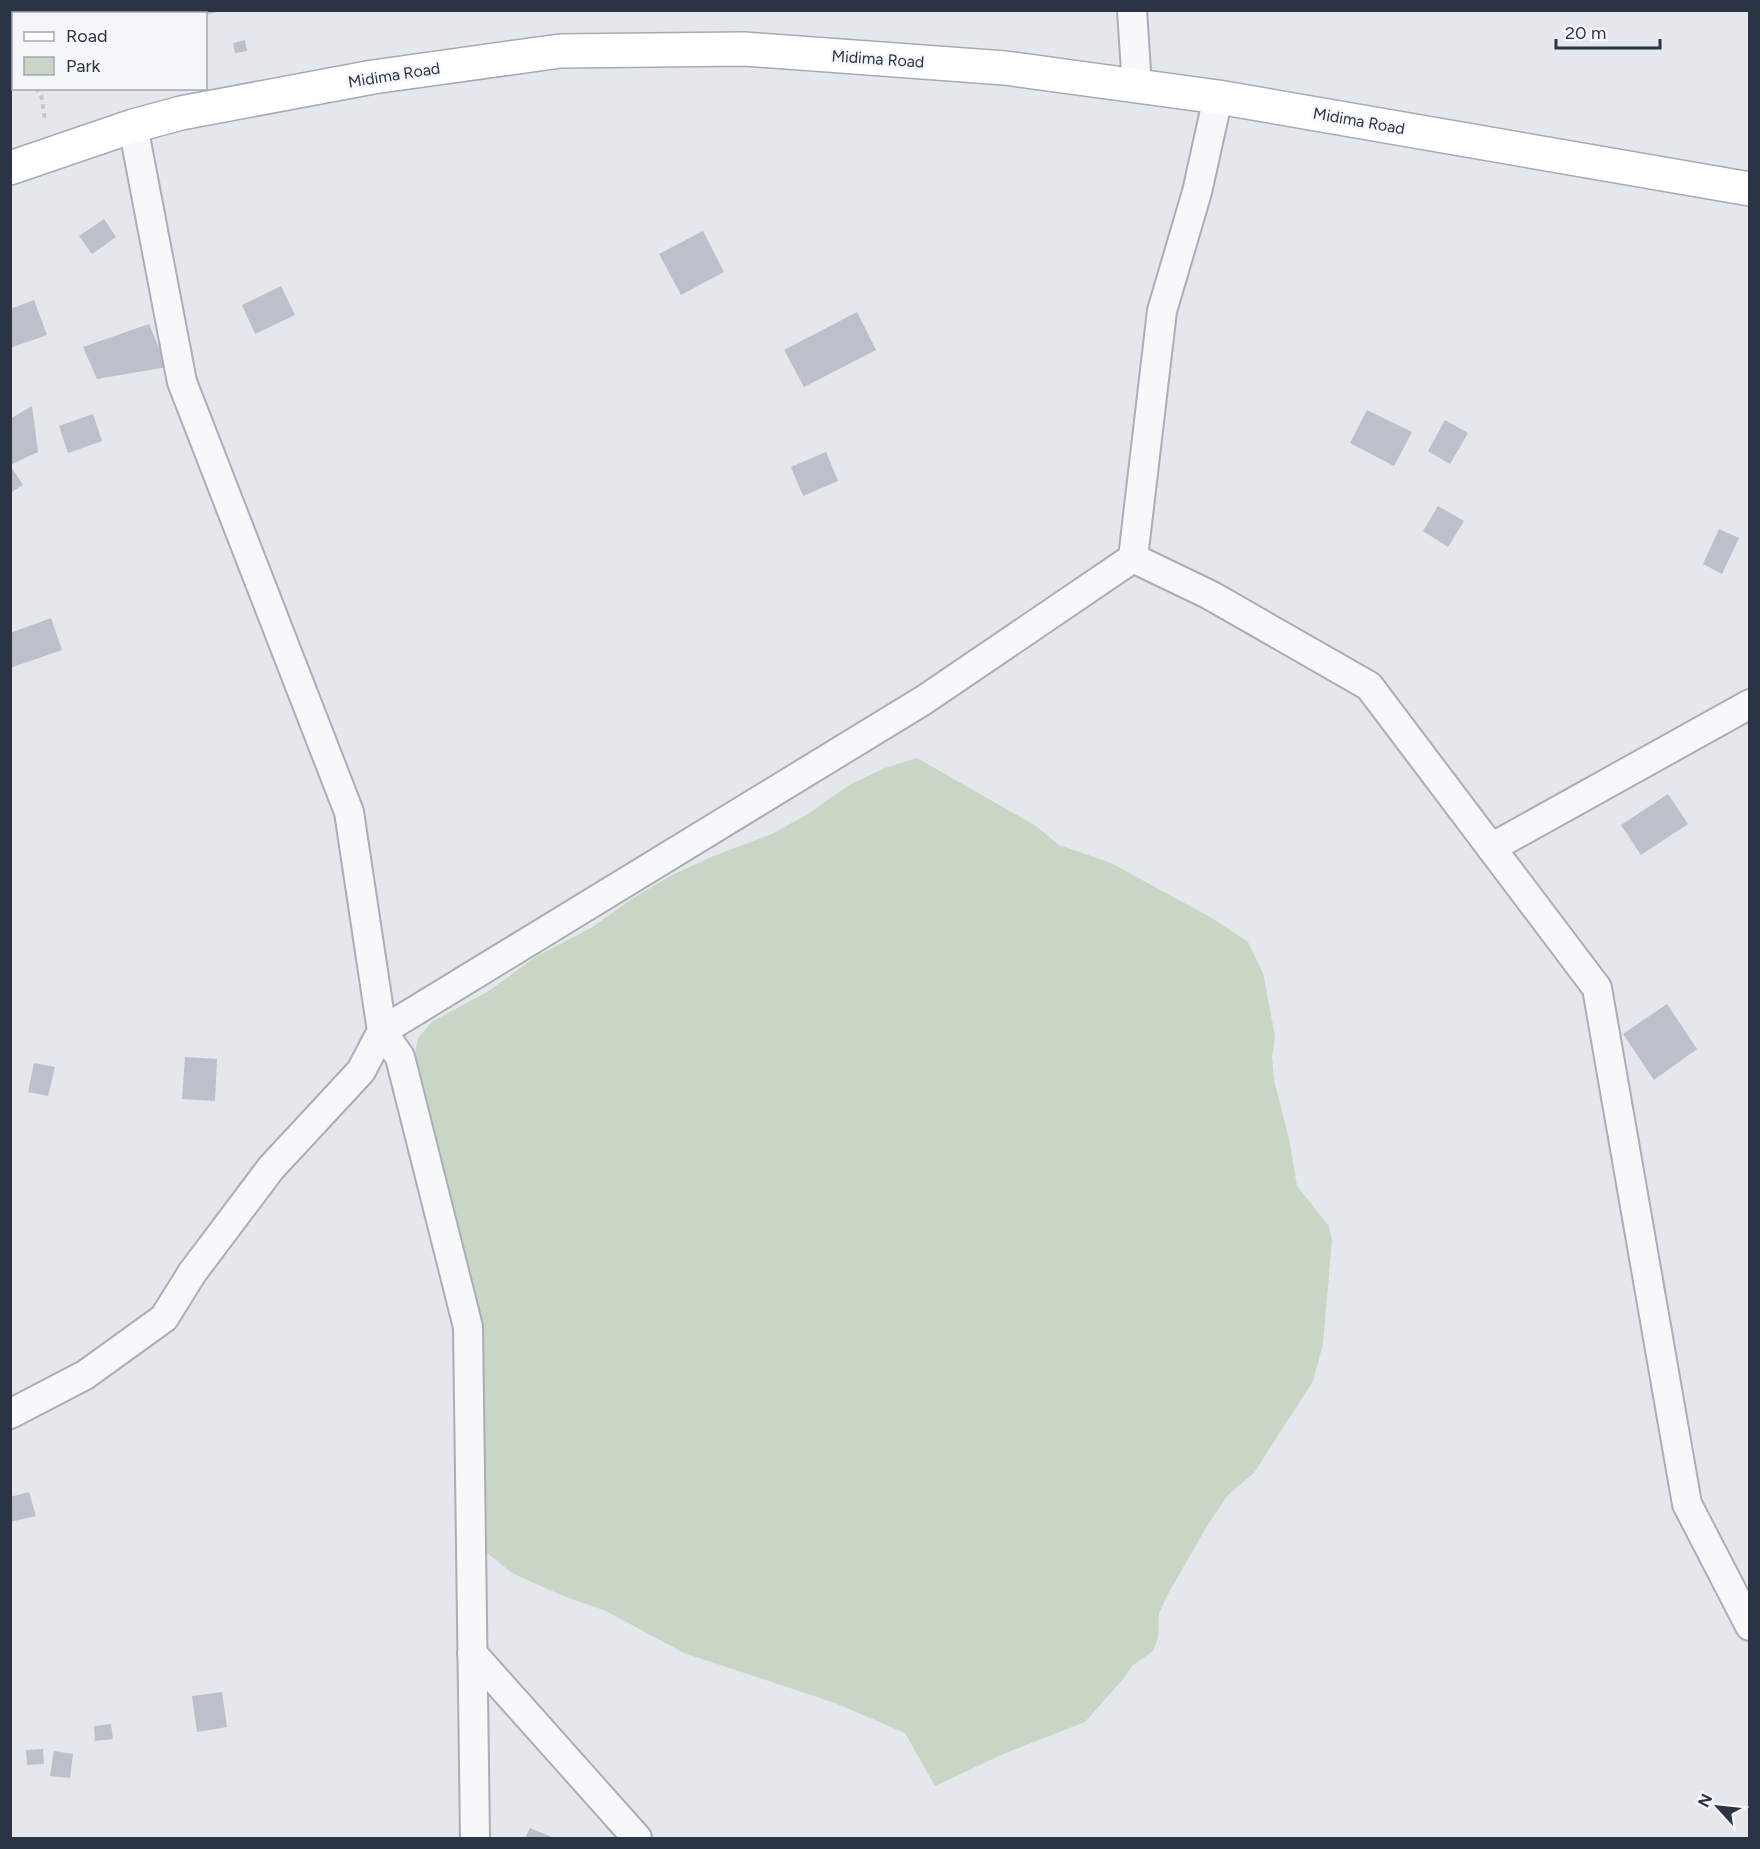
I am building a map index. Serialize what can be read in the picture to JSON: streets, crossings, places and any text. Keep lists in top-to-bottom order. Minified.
{"streets":{"main road":["Midima Road"]},"legend":["Road","Park"],"scale_bar":"20 m","north":"top left"}
